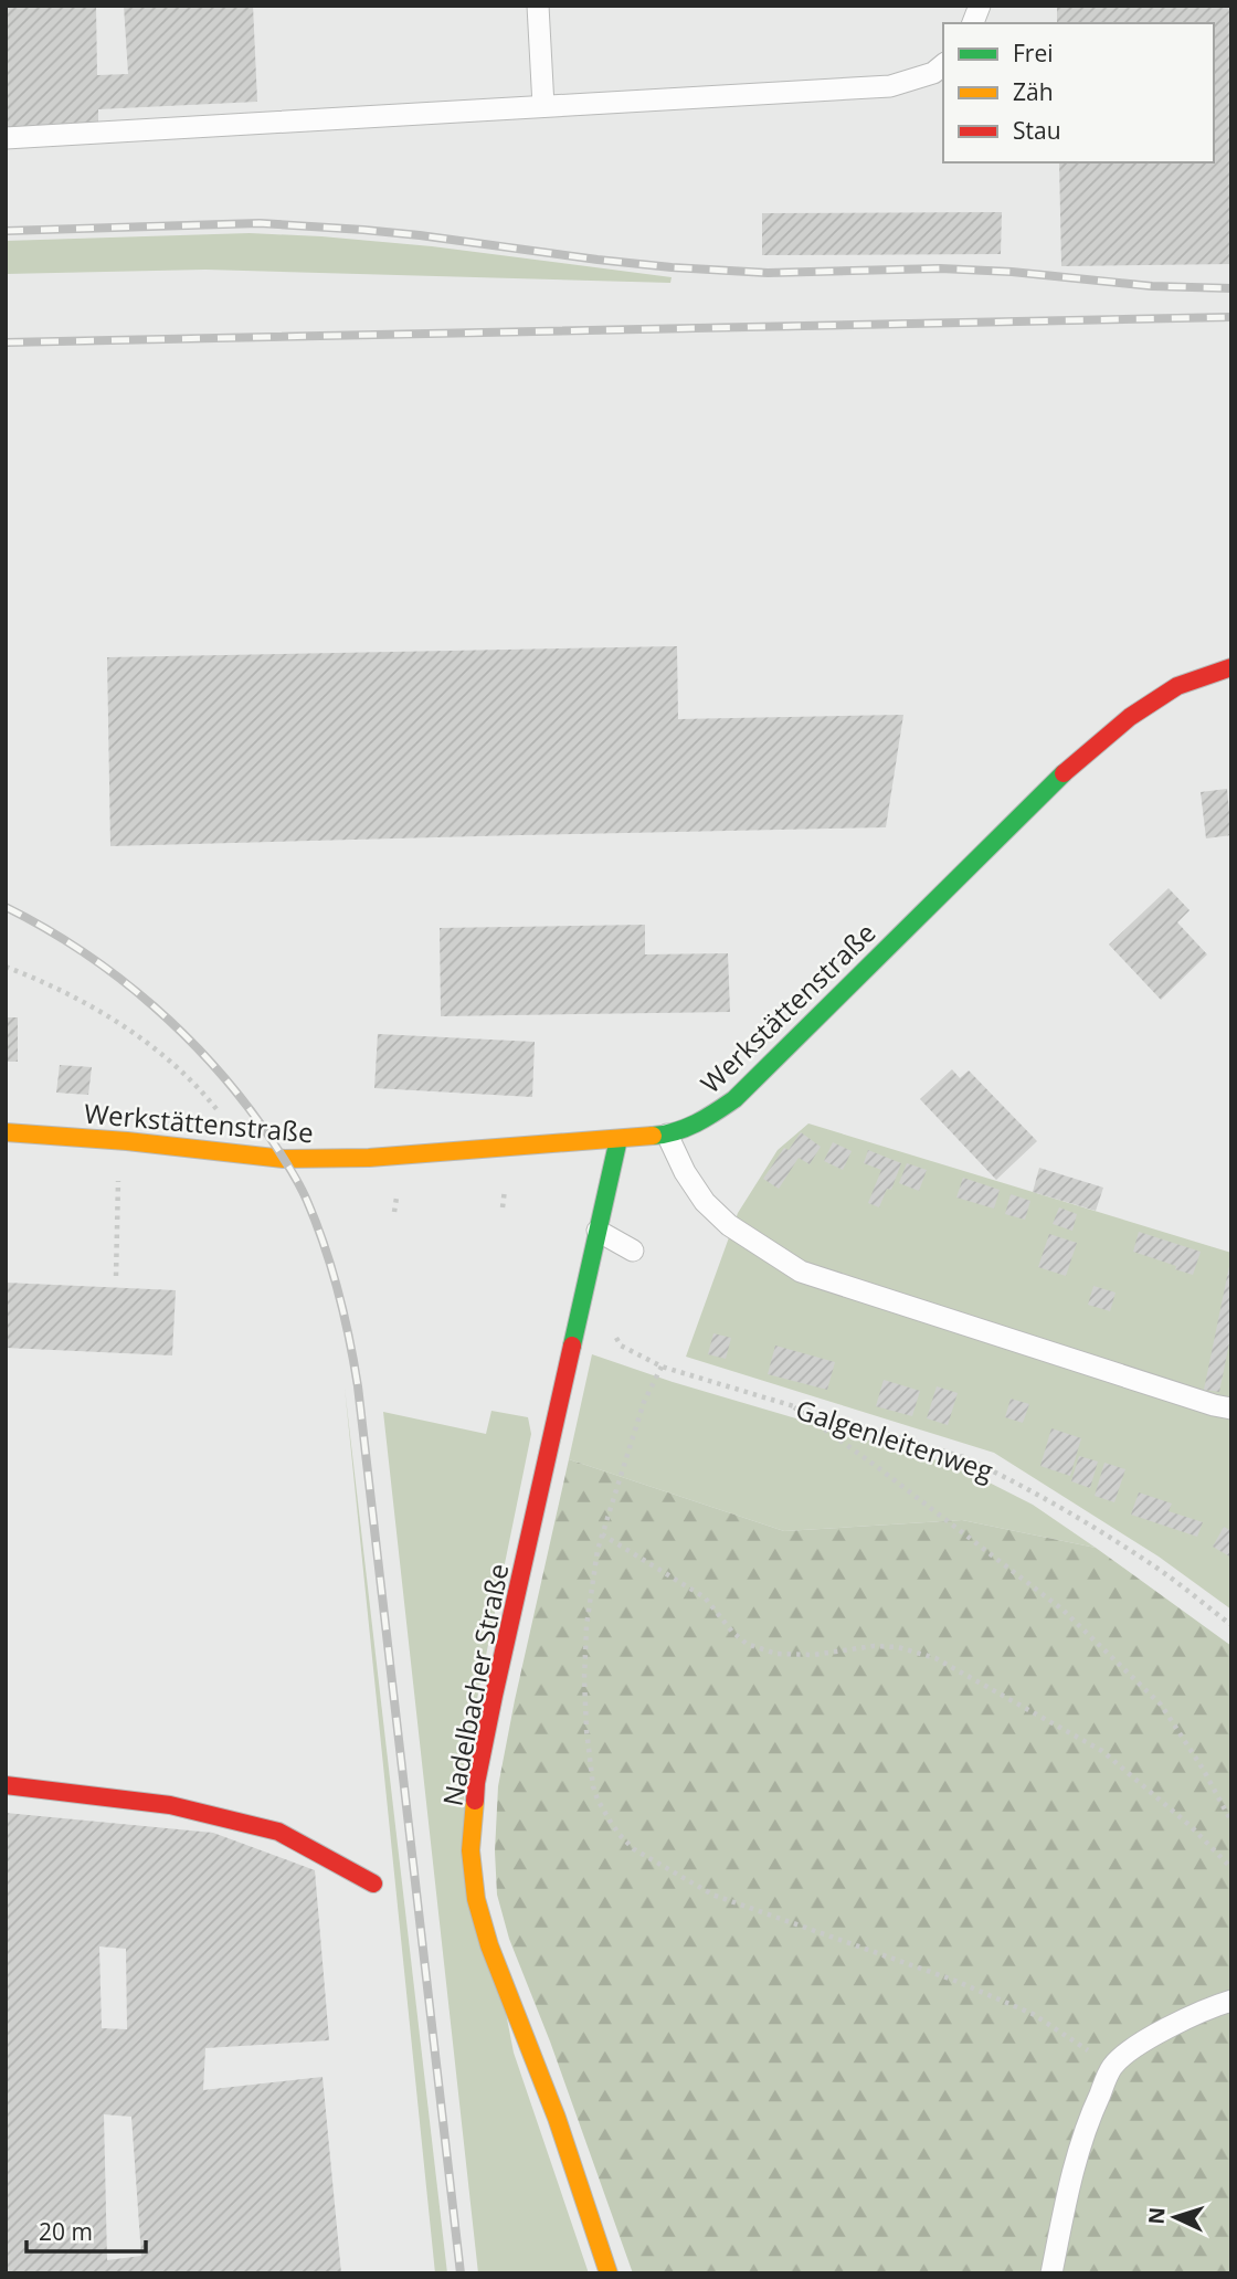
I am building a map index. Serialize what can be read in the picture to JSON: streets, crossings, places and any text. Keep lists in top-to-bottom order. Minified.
{"streets":{"street":["Werkstättenstraße","Nadelbacher Straße"],"path":["Galgenleitenweg"]},"crossings":[["Werkstättenstraße","Nadelbacher Straße"]],"legend":["Frei","Zäh","Stau"],"scale_bar":"20 m","north":"left"}
